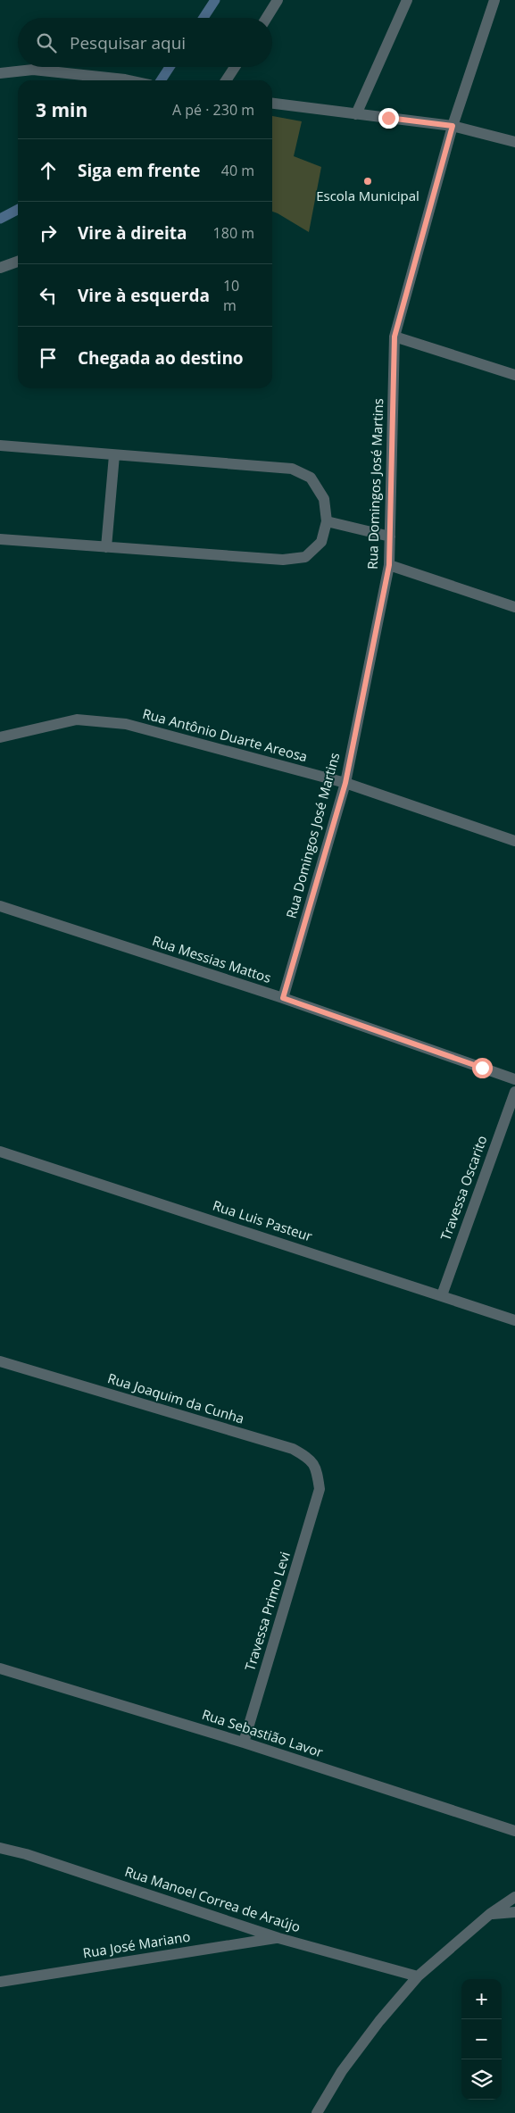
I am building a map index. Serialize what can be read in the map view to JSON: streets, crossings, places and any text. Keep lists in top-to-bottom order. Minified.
{"streets":{"street":["Rua Domingos José Martins","Rua Antônio Duarte Areosa","Rua Messias Mattos","Travessa Oscarito","Rua Luis Pasteur","Rua Joaquim da Cunha","Travessa Primo Levi","Rua Sebastião Lavor","Rua Manoel Correa de Araújo","Rua José Mariano"]},"crossings":[["Rua Domingos José Martins","Rua Antônio Duarte Areosa"],["Rua Domingos José Martins","Rua Messias Mattos"],["Travessa Oscarito","Rua Luis Pasteur"],["Rua Joaquim da Cunha","Travessa Primo Levi"],["Travessa Primo Levi","Rua Sebastião Lavor"],["Rua Manoel Correa de Araújo","Rua José Mariano"]],"places":["Escola Municipal"],"page":{"search":"Pesquisar aqui","heading":["3 min","A pé · 230 m"],"list":[["Siga em frente","40 m"],["Vire à direita","180 m"],["Vire à esquerda","10 m"],"Chegada ao destino"],"map_buttons":["+","−"]}}
